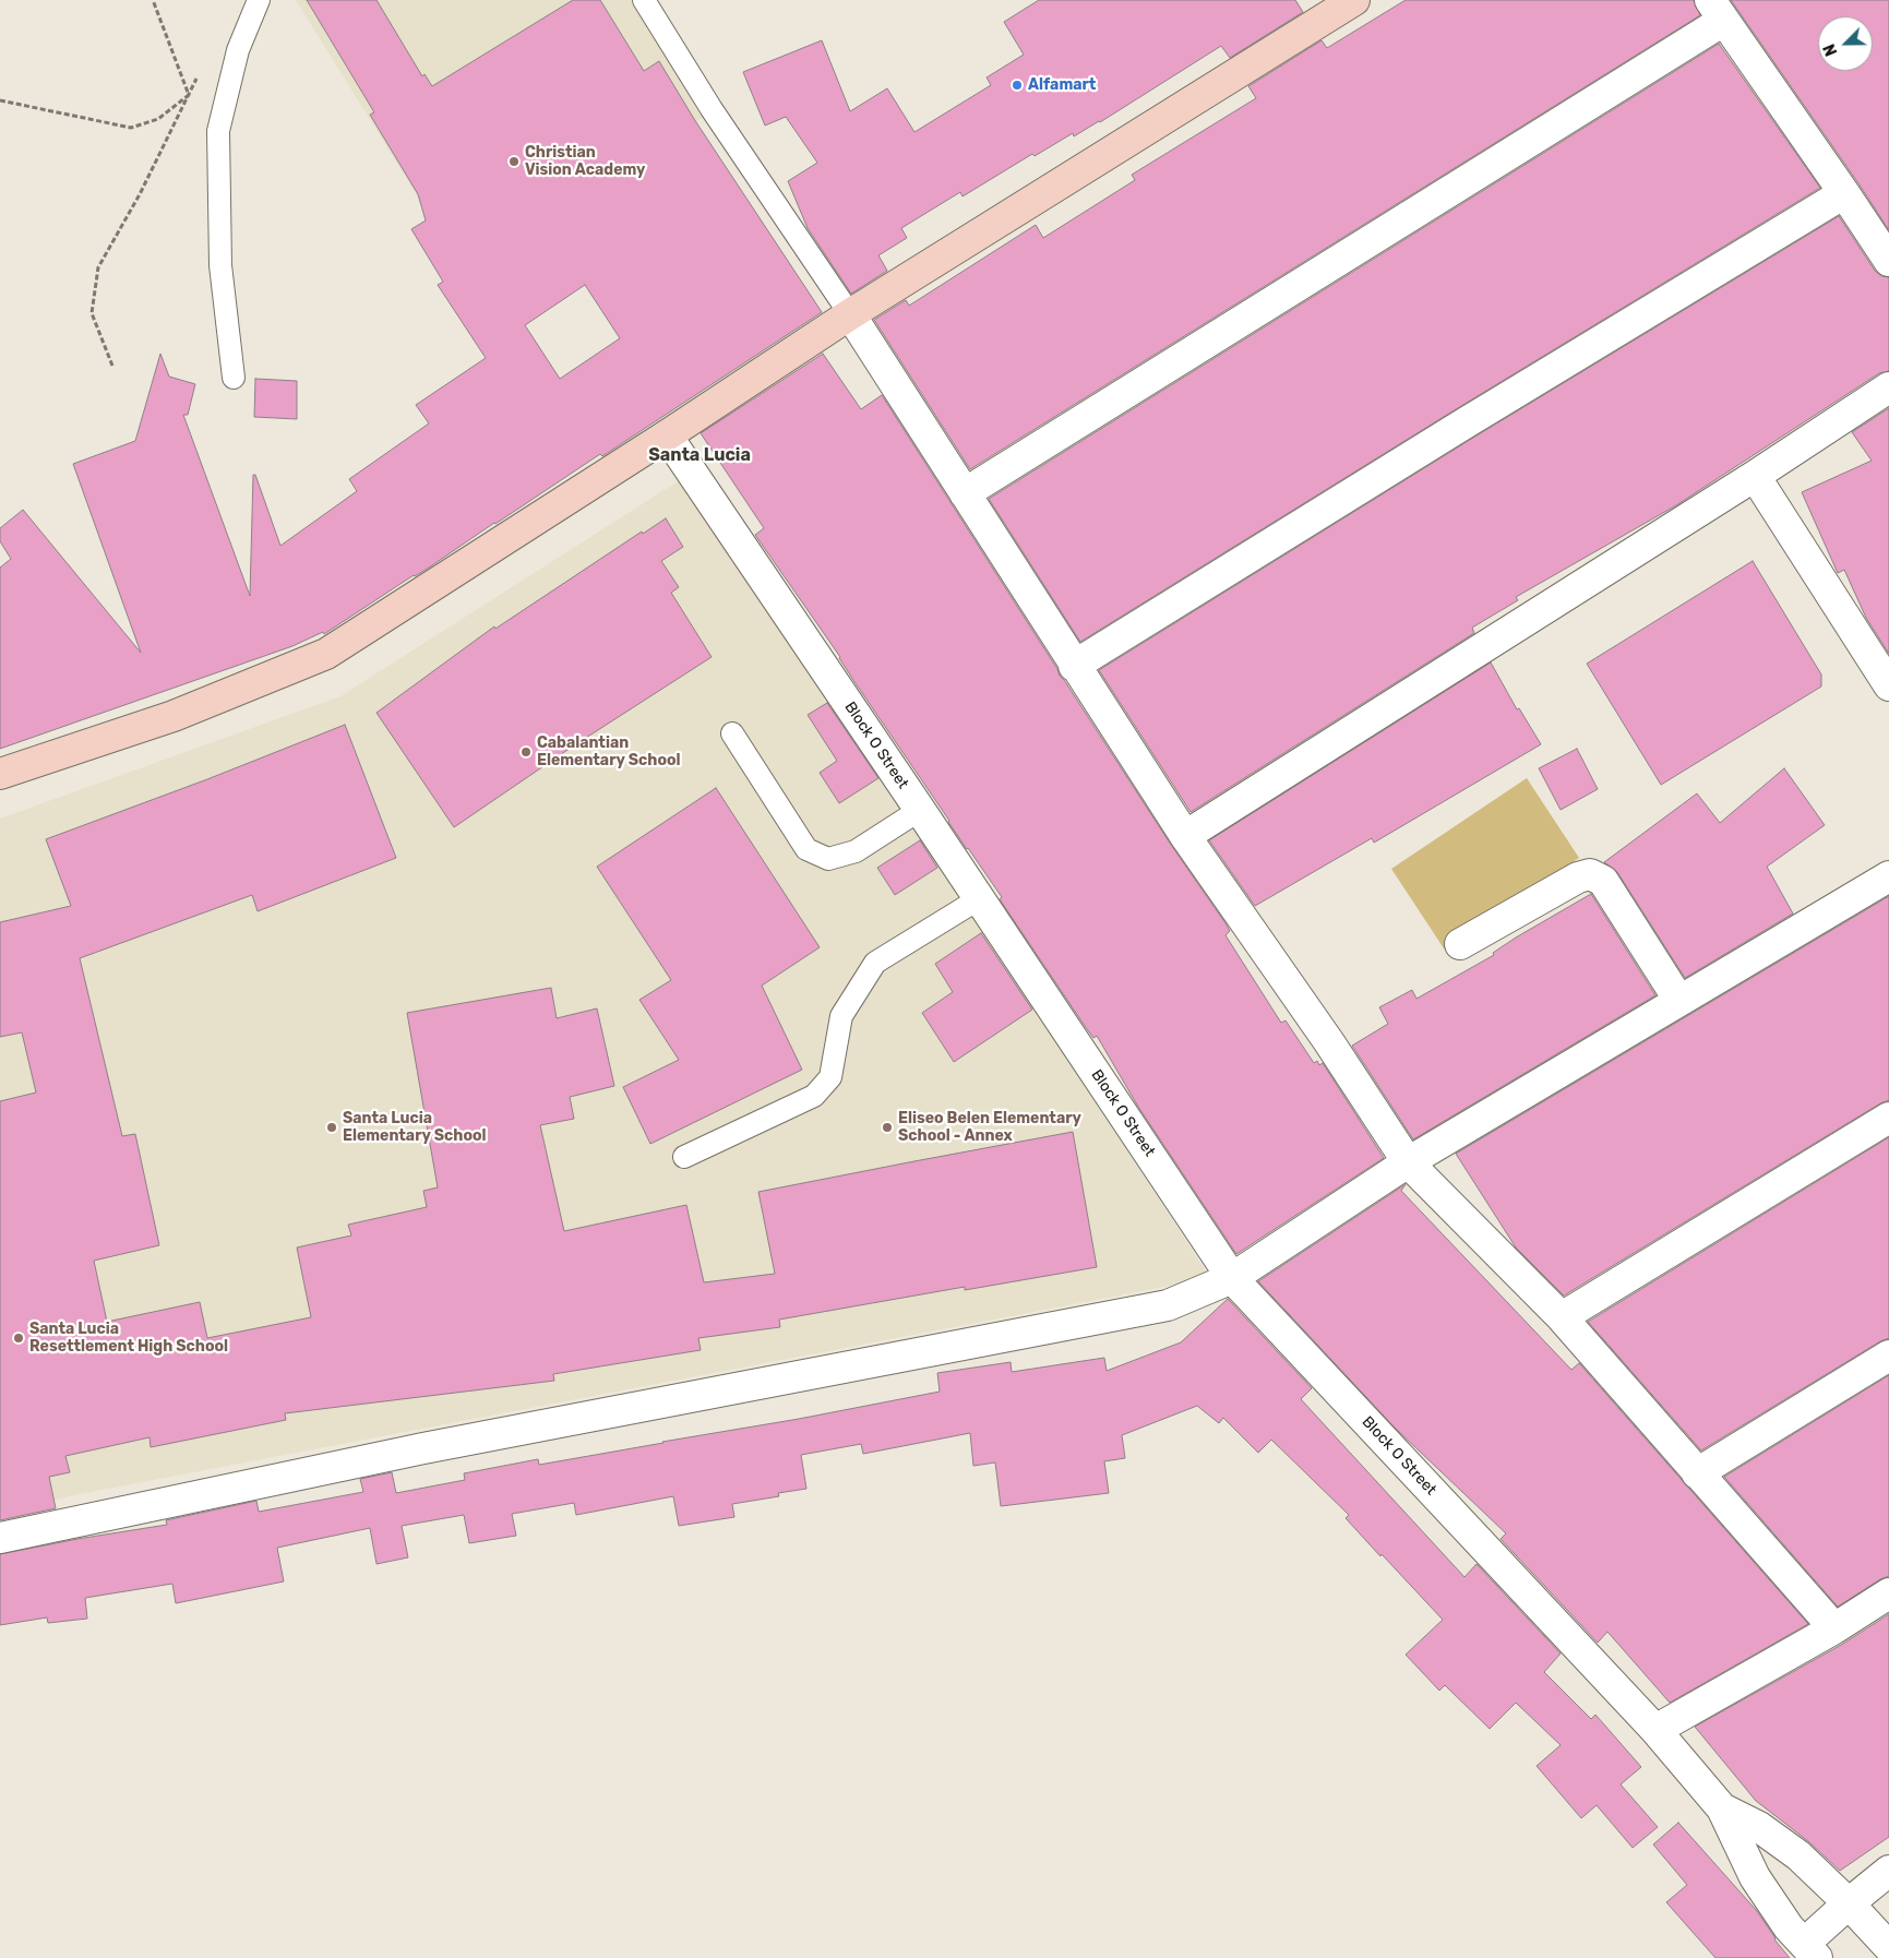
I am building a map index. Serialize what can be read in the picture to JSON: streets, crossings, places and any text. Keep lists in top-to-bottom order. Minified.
{"streets":{"street":["Block O Street"]},"districts":["Santa Lucia"],"places":["Alfamart","Christian Vision Academy","Cabalantian Elementary School","Santa Lucia Elementary School","Eliseo Belen Elementary School - Annex","Santa Lucia Resettlement High School"],"north":"bottom left"}
